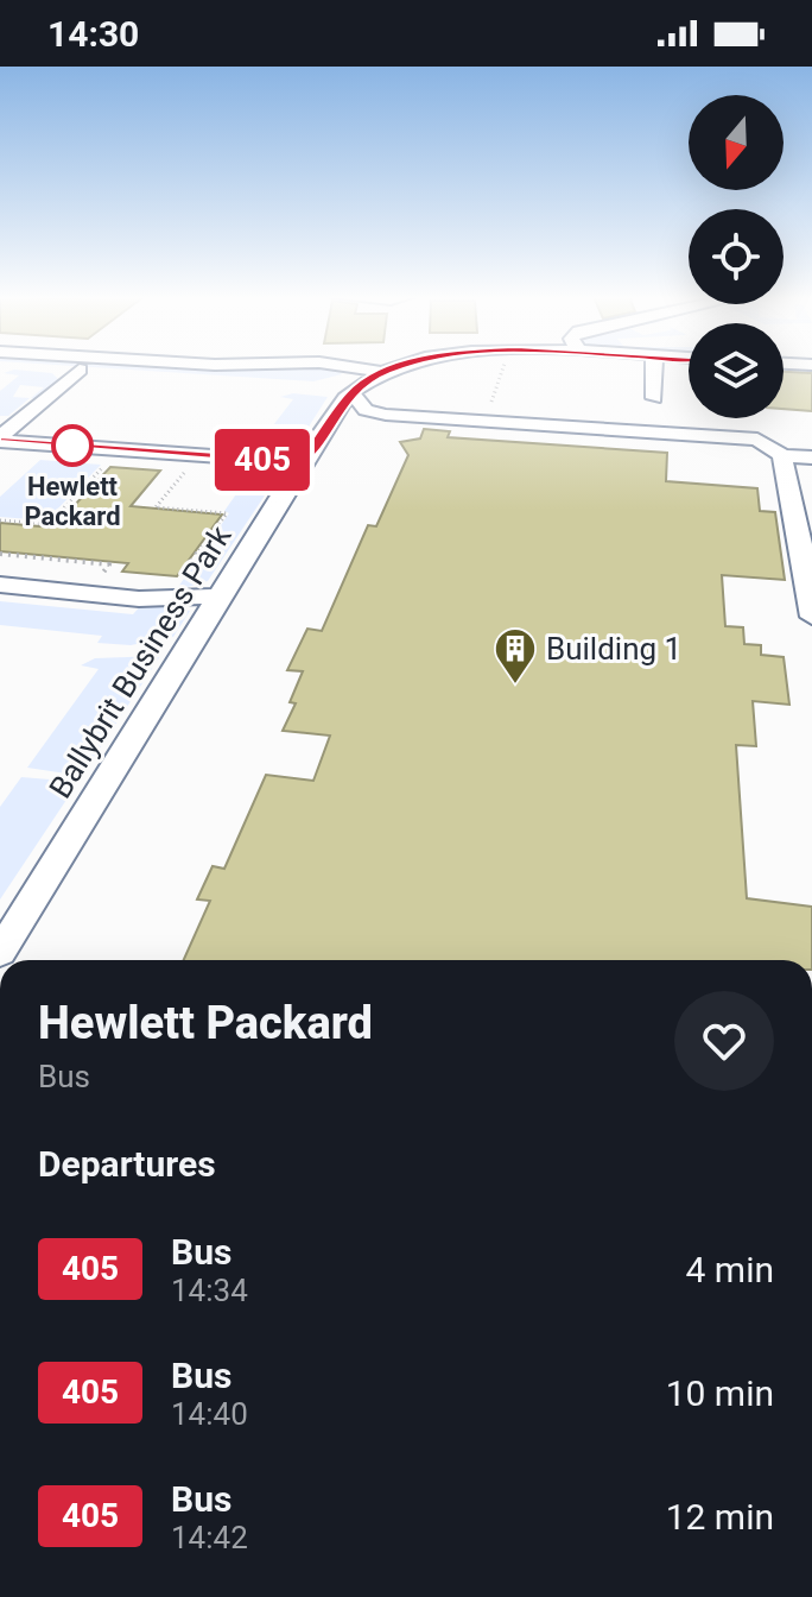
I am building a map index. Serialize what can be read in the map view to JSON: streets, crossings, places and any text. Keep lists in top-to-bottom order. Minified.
{"streets":{"street":["Ballybrit Business Park"]},"places":{"other":["Hewlett Packard"],"building":["Building 1"]},"lines":["bus line 405"],"north":"bottom","page":{"status":"14:30","on_map":"405","heading":[["Hewlett Packard","Bus"],"Departures"],"list":[{"mark":"405","name":"Bus","note":"14:34","value":"4 min"},{"mark":"405","name":"Bus","note":"14:40","value":"10 min"},{"mark":"405","name":"Bus","note":"14:42","value":"12 min"}]}}
